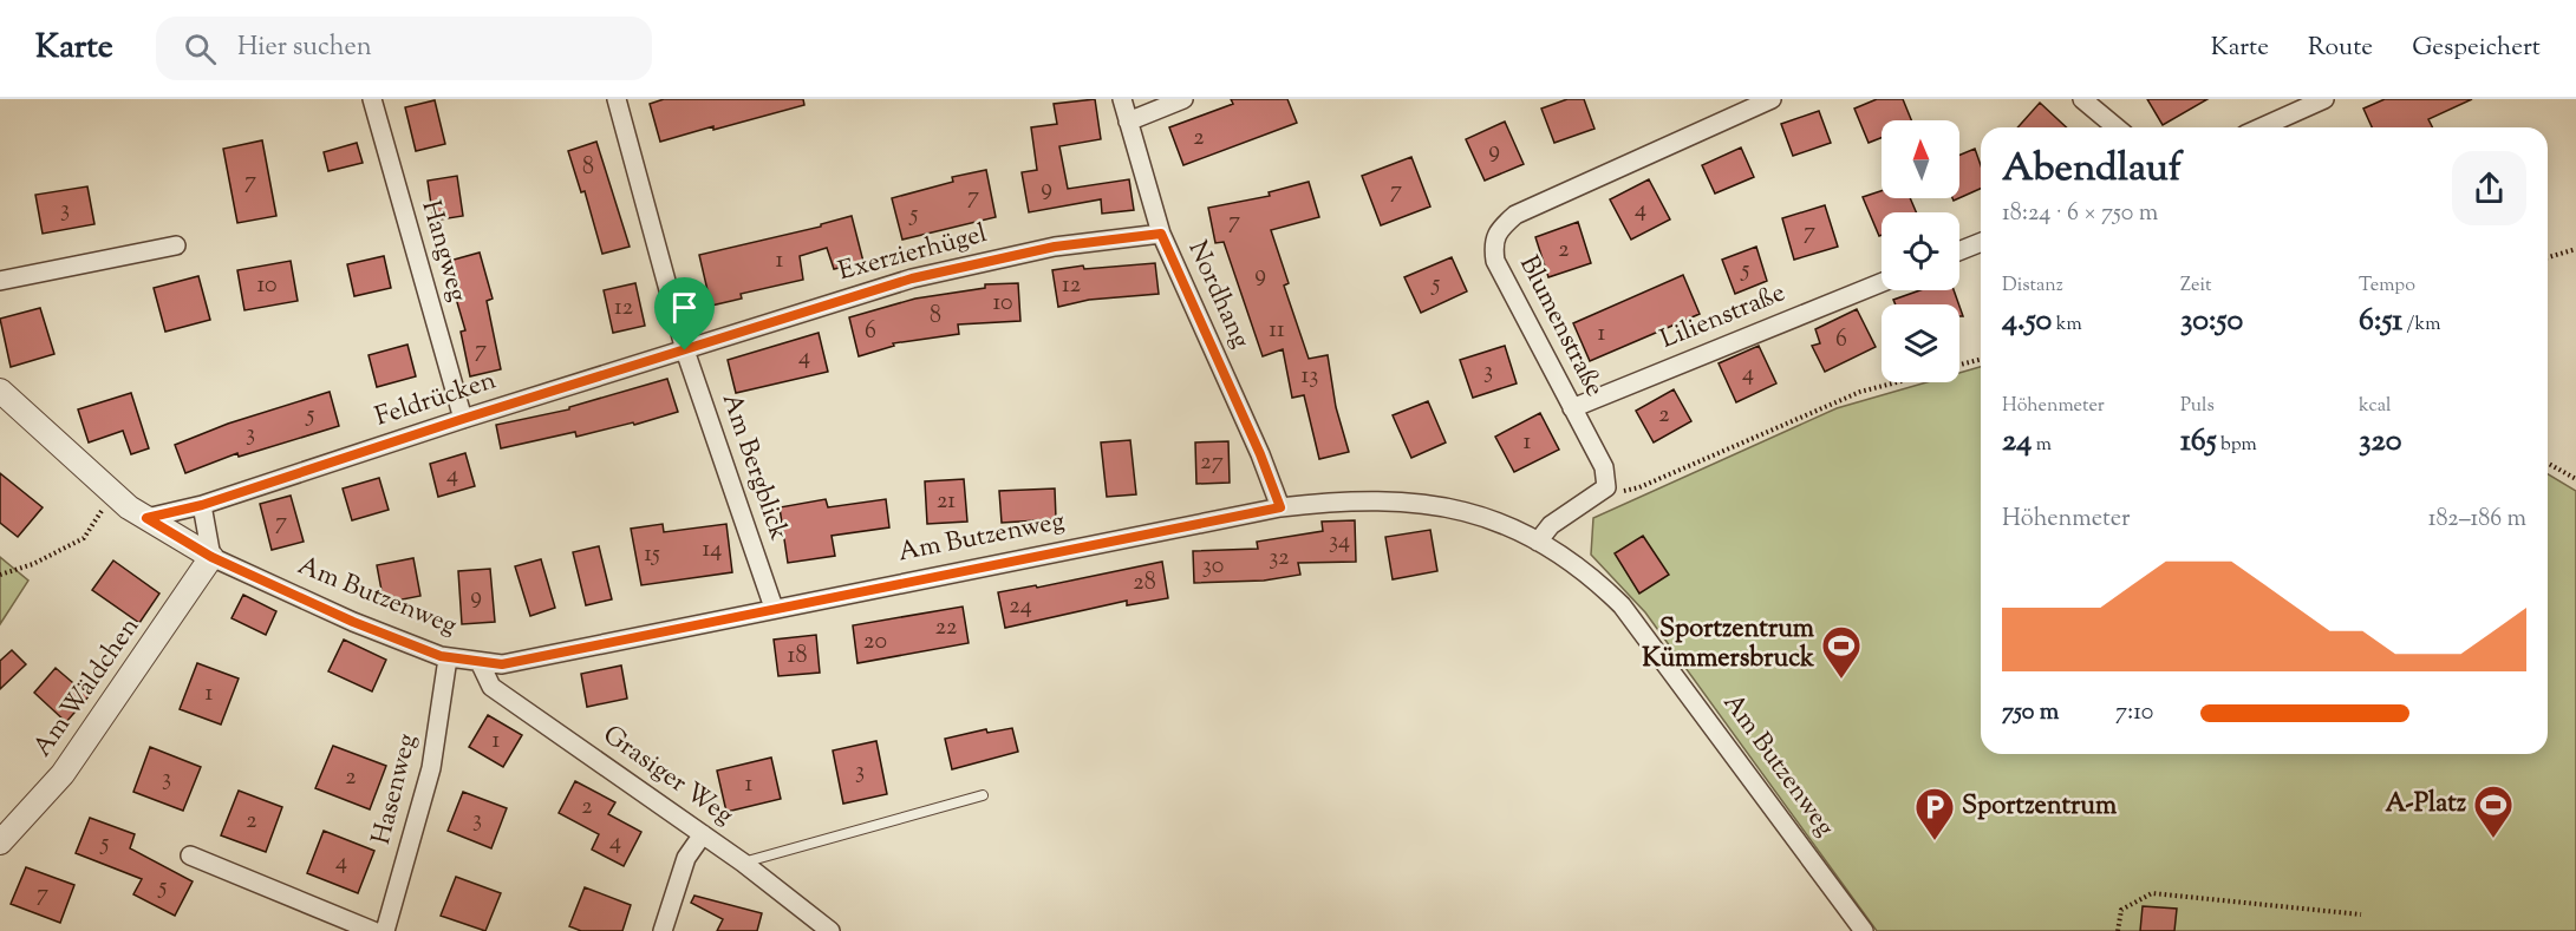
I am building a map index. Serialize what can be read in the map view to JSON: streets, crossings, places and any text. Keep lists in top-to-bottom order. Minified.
{"streets":{"street":["Hangweg","Exerzierhügel","Nordhang","Lilienstraße","Blumenstraße","Feldrücken","Am Bergblick","Am Butzenweg","Am Wäldchen","Grasiger Weg","Hasenweg"]},"crossings":[["Hangweg","Feldrücken"],["Exerzierhügel","Nordhang"],["Exerzierhügel","Feldrücken"],["Exerzierhügel","Am Bergblick"],["Nordhang","Am Butzenweg"],["Lilienstraße","Blumenstraße"],["Feldrücken","Am Bergblick"],["Feldrücken","Am Butzenweg"],["Am Bergblick","Am Butzenweg"],["Am Butzenweg","Am Wäldchen"],["Am Butzenweg","Grasiger Weg"],["Am Butzenweg","Hasenweg"]],"places":{"sports":["Sportzentrum Kümmersbruck","A-Platz"],"parking":["Sportzentrum"]},"house_numbers":["2","9","8","7","9","7","7","3","4","5","7","7","2","1","5","9","5","10","12","10","12","8","11","6","1","6","7","4","3","4","13","5","2","3","1","27","4","21","7","34","14","15","32","30","28","9","24","22","20","18","1","1","3","2","3","1","2","3","2","4","5","4","5","7"],"north":"top","page":{"header":"Karte","search":"Hier suchen","nav":["Karte","Route","Gespeichert"],"heading":["Abendlauf","18:24 · 6 × 750 m"],"stats":[["Distanz","4.50 km"],["Zeit","30:50"],["Tempo","6:51 /km"],["Höhenmeter","24 m"],["Puls","165 bpm"],["kcal","320"]],"chart":["Höhenmeter","182–186 m"],"list":[{"name":"750 m","note":"7:10"}]}}
